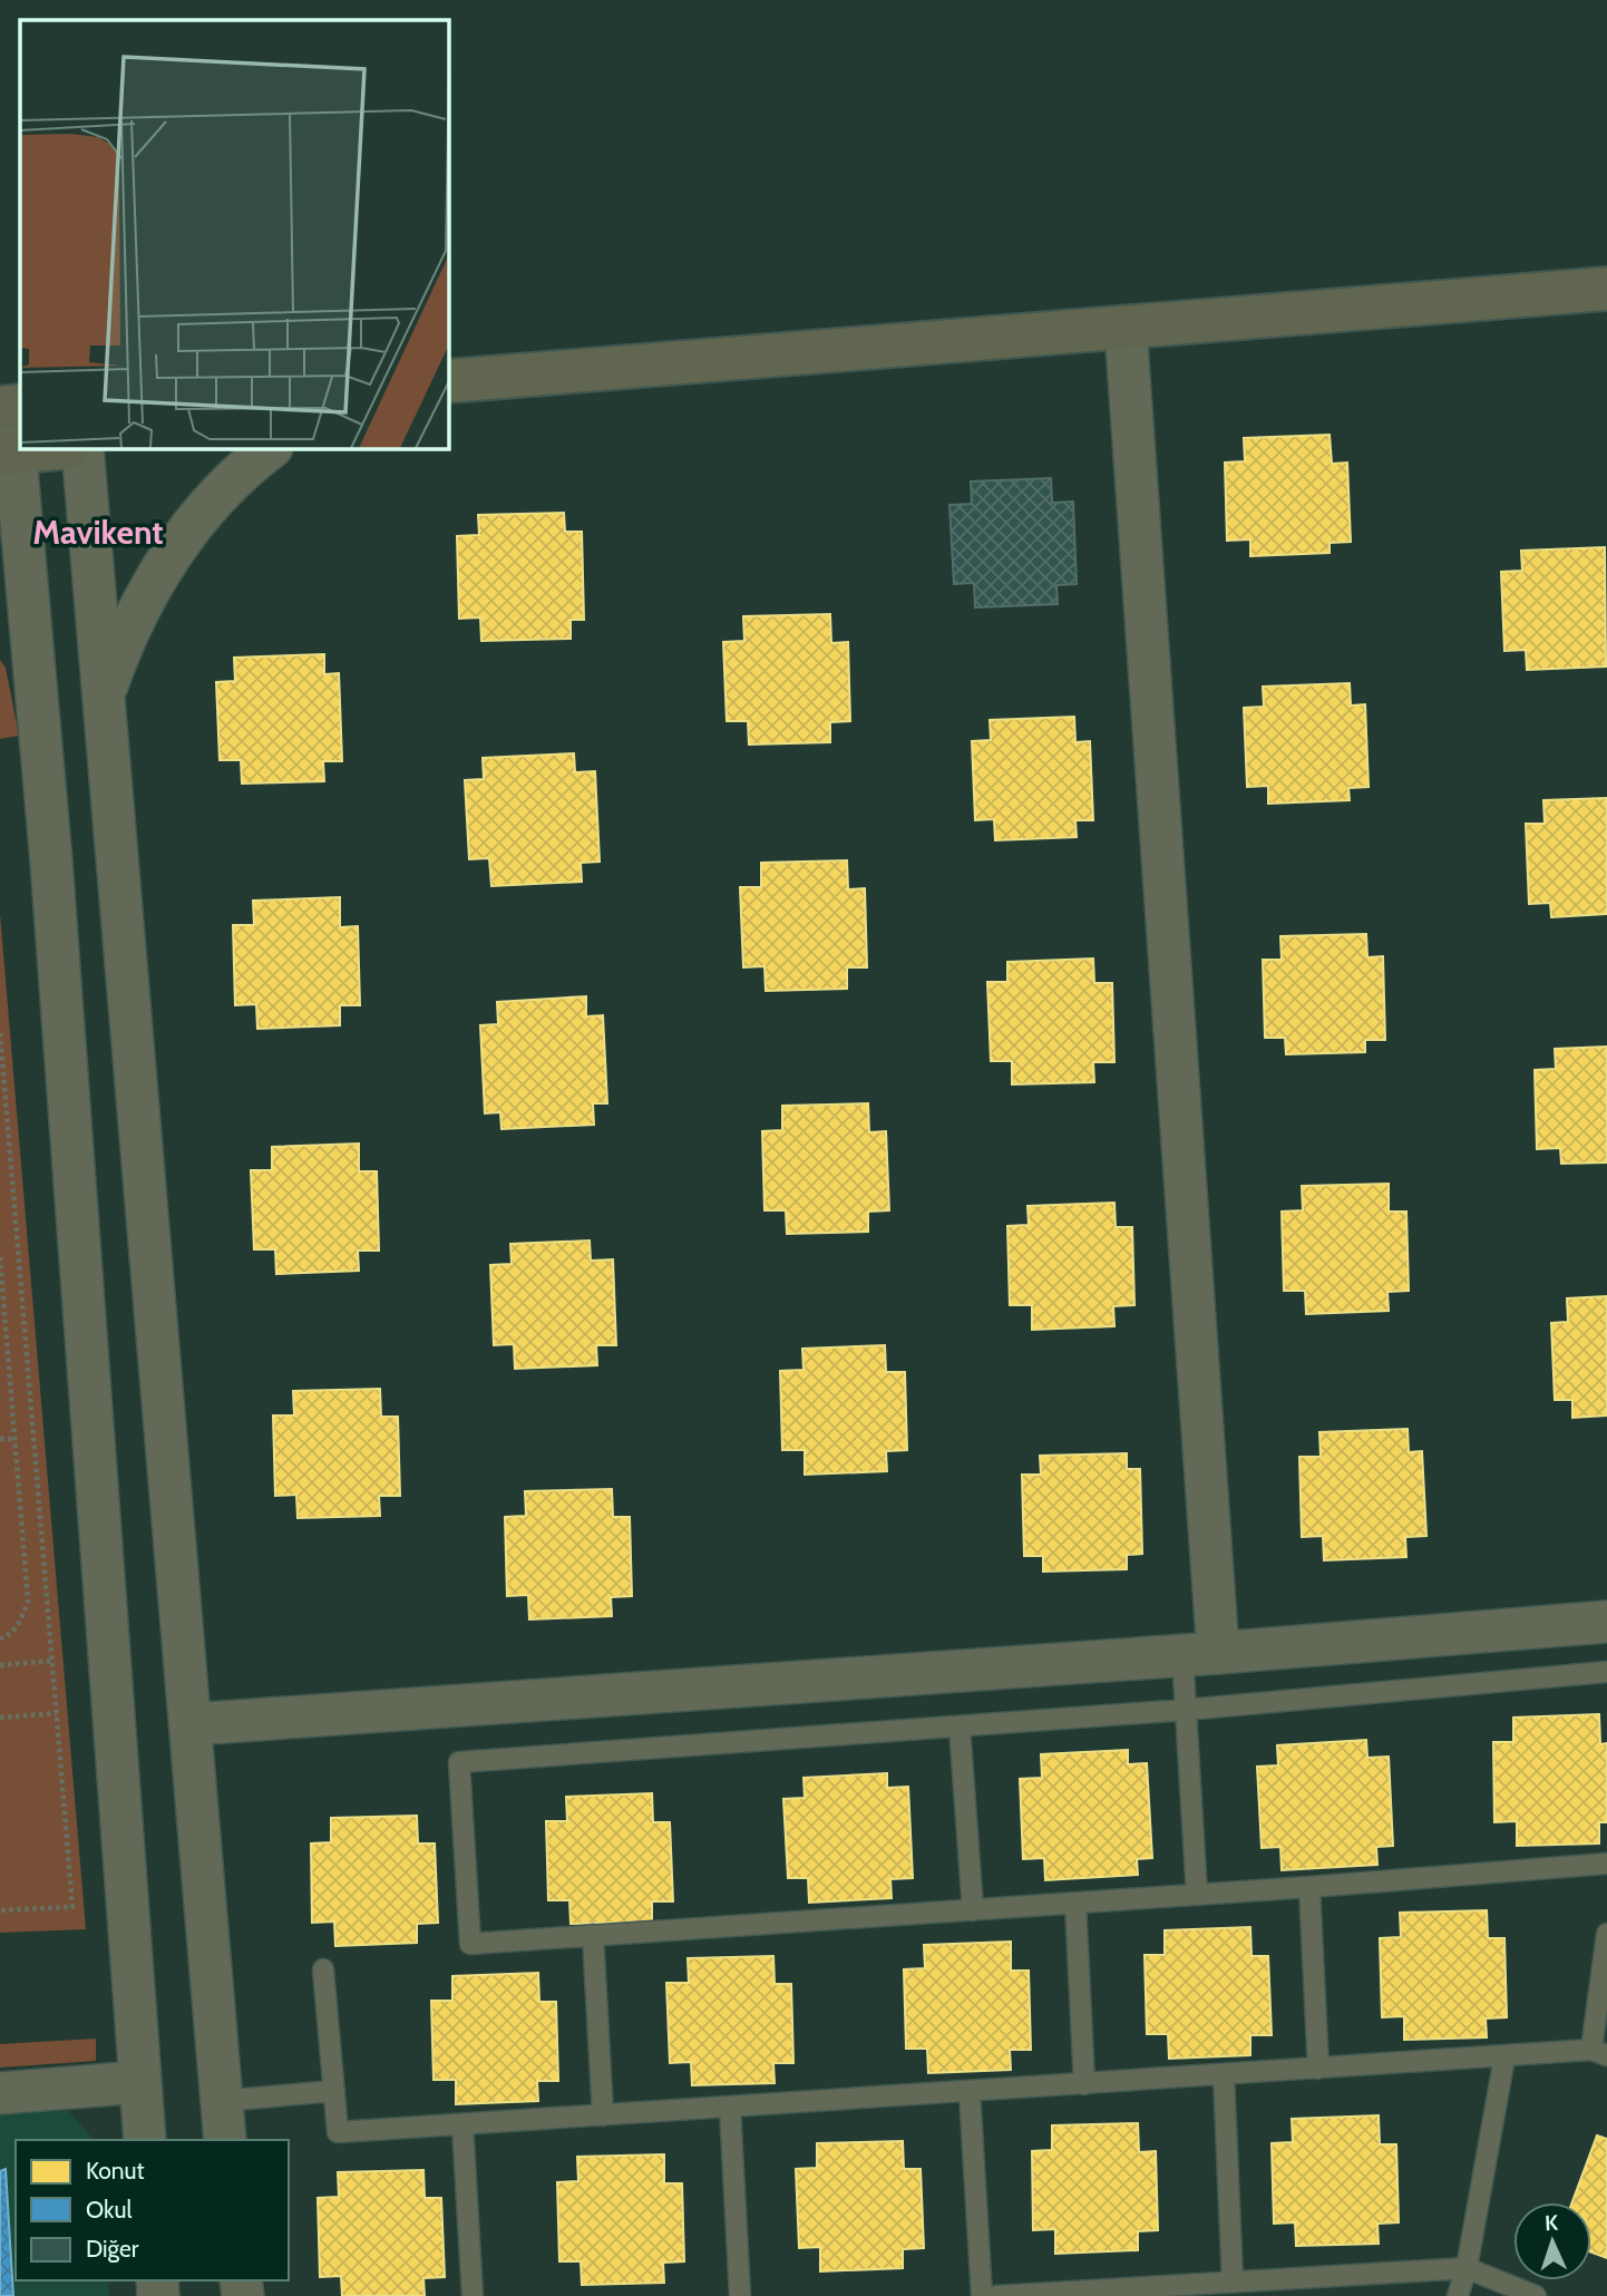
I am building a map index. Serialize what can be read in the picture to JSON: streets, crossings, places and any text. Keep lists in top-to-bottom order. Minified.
{"districts":["Mavikent"],"legend":["Konut","Okul","Diğer"],"north":"top"}
